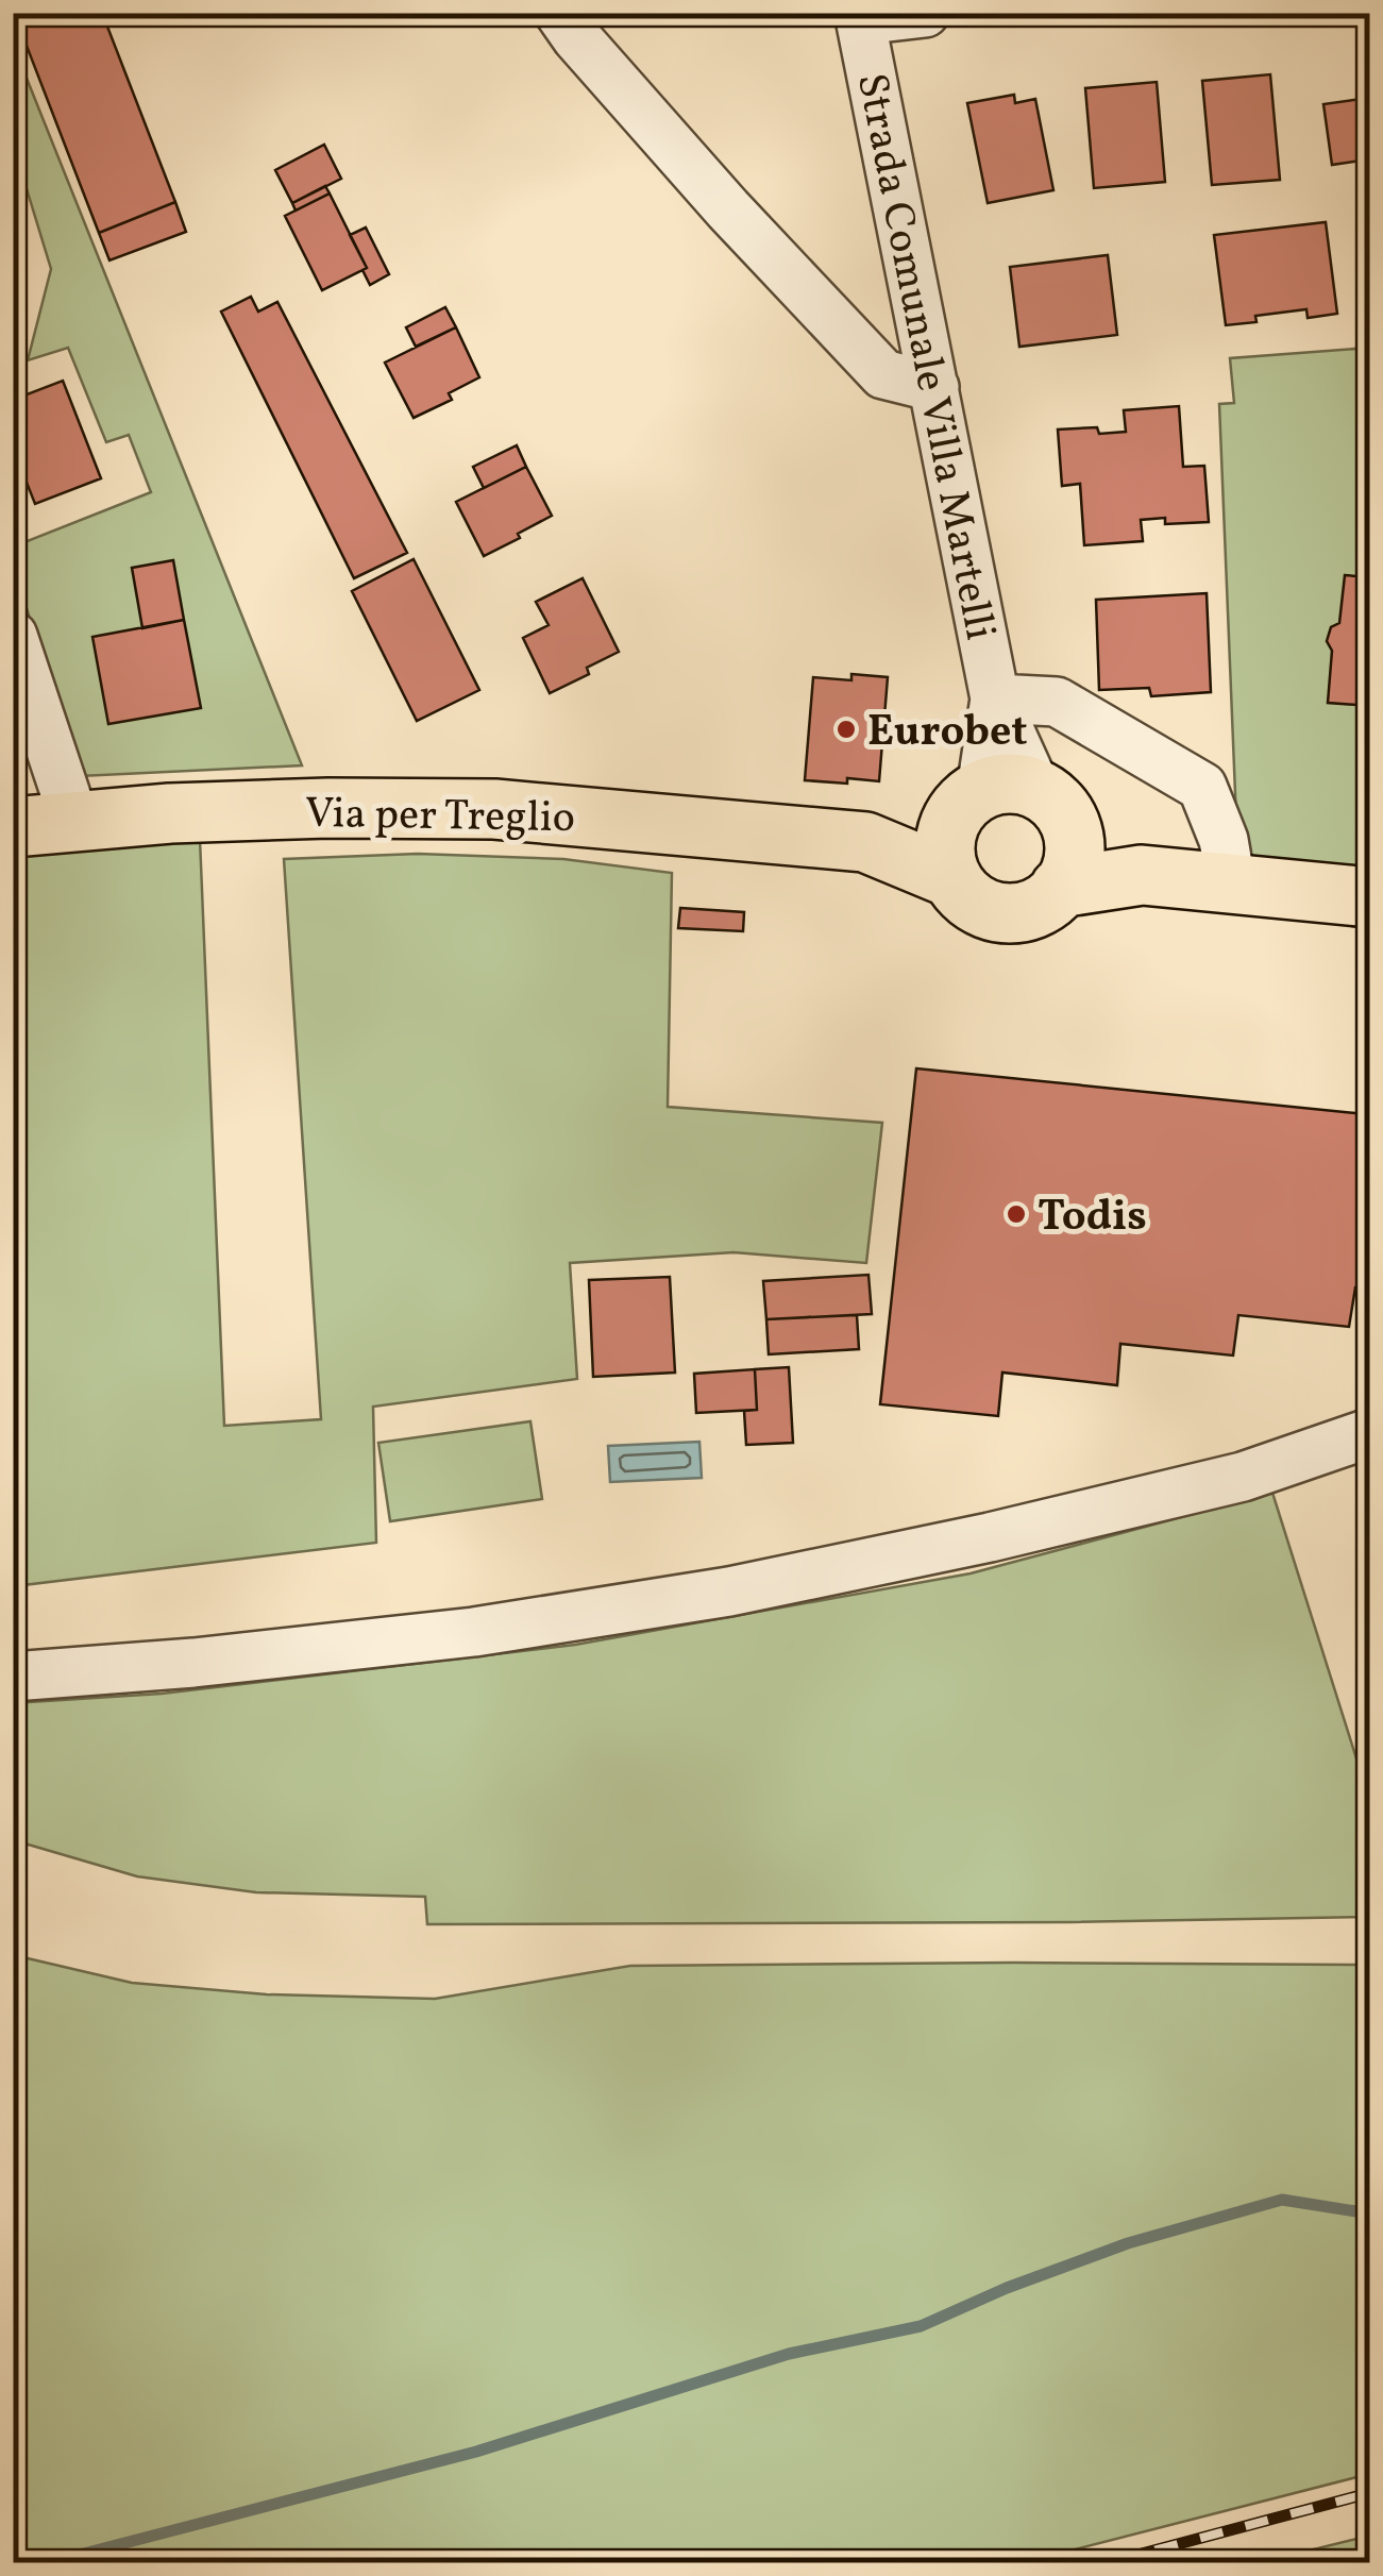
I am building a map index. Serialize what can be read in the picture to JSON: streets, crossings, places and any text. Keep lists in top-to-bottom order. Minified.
{"streets":{"main road":["Via per Treglio"],"street":["Strada Comunale Villa Martelli"]},"crossings":[["Strada Comunale Villa Martelli","Via per Treglio"]],"places":["Eurobet","Todis"]}
